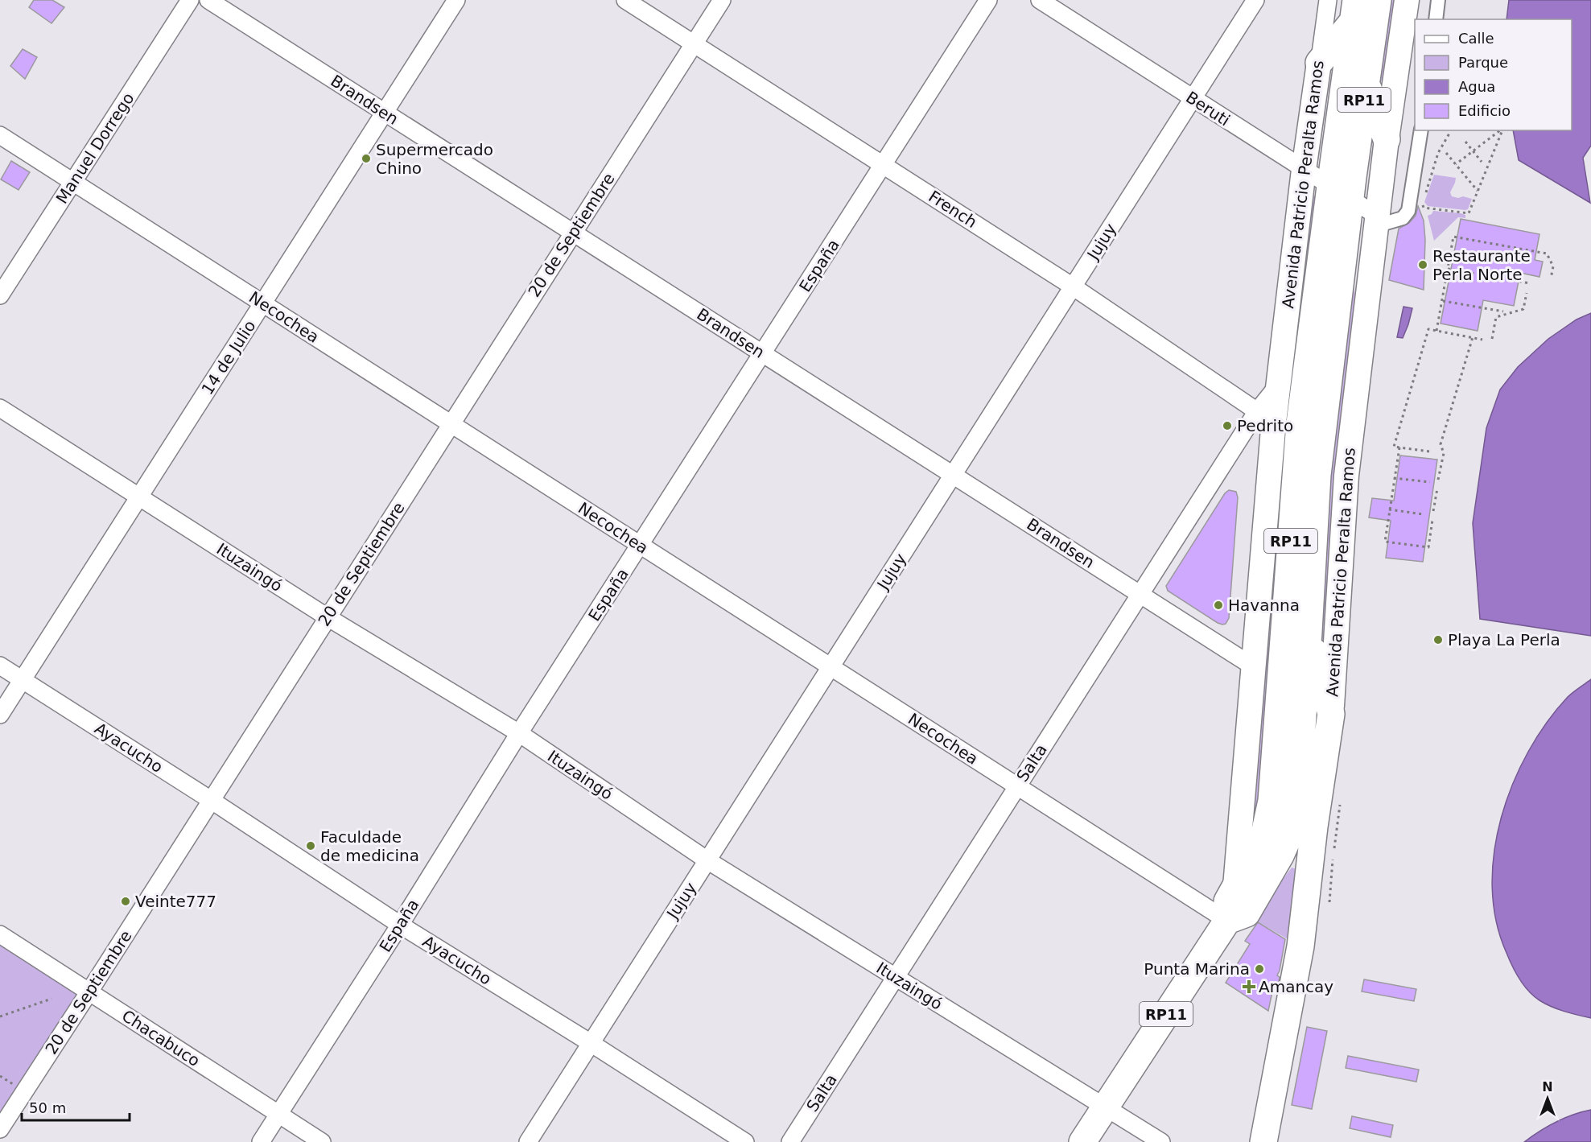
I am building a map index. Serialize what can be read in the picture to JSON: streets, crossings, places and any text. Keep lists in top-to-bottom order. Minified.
{"streets":{"main road":["RP11","Avenida Patricio Peralta Ramos"],"street":["Brandsen","Beruti","Manuel Dorrego","French","20 de Septiembre","Jujuy","España","Necochea","14 de Julio","Ituzaingó","Ayacucho","Salta","Chacabuco"]},"crossings":[["Brandsen","Avenida Patricio Peralta Ramos"],["Brandsen","20 de Septiembre"],["Brandsen","Jujuy"],["Brandsen","España"],["Brandsen","14 de Julio"],["Brandsen","Salta"],["RP11","Avenida Patricio Peralta Ramos"],["RP11","Necochea"],["RP11","Ituzaingó"],["Beruti","Avenida Patricio Peralta Ramos"],["Beruti","Jujuy"],["Manuel Dorrego","Necochea"],["Avenida Patricio Peralta Ramos","French"],["Avenida Patricio Peralta Ramos","Necochea"],["Avenida Patricio Peralta Ramos","Salta"],["French","20 de Septiembre"],["French","Jujuy"],["French","España"],["French","Salta"],["20 de Septiembre","Necochea"],["20 de Septiembre","Ituzaingó"],["20 de Septiembre","Ayacucho"],["20 de Septiembre","Chacabuco"],["Jujuy","Necochea"],["Jujuy","Ituzaingó"],["Jujuy","Ayacucho"],["España","Necochea"],["España","Ituzaingó"],["España","Ayacucho"],["España","Chacabuco"],["Necochea","14 de Julio"],["Necochea","Salta"],["14 de Julio","Ituzaingó"],["14 de Julio","Ayacucho"],["Ituzaingó","Salta"]],"places":{"other":["Supermercado Chino","Restaurante Perla Norte","Pedrito","Havanna","Playa La Perla","Faculdade de medicina","Veinte777","Punta Marina"],"health":["Amancay"]},"legend":["Calle","Parque","Agua","Edificio"],"scale_bar":"50 m","north":"top"}
